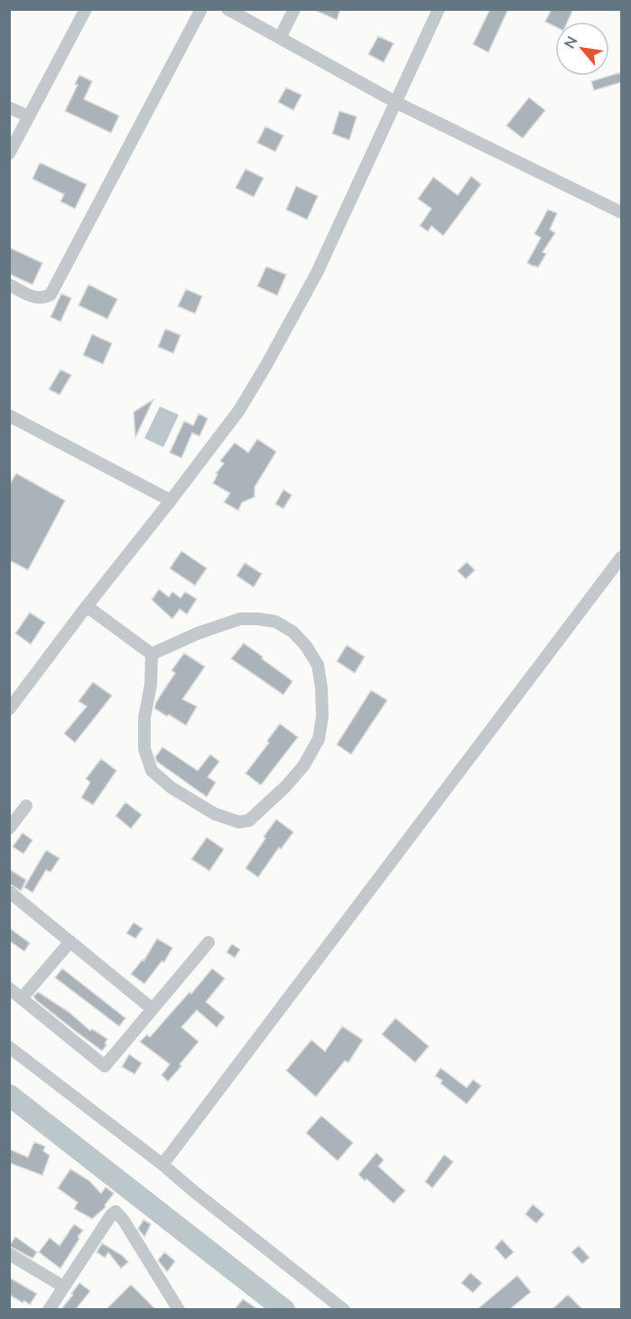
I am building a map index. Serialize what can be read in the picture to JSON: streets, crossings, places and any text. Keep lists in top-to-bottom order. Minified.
{"north":"top left"}
